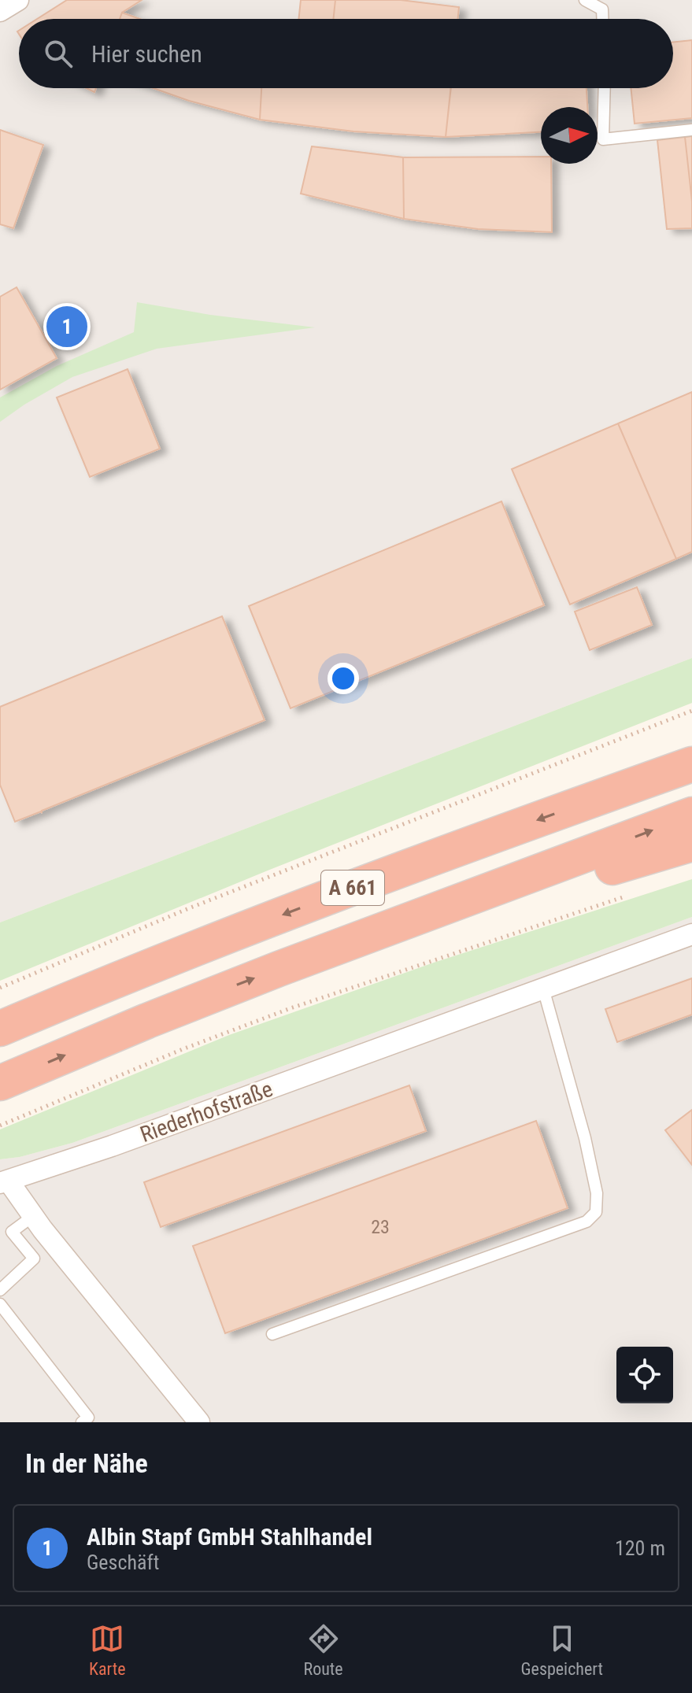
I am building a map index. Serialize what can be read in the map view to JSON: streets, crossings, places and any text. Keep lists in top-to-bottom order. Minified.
{"streets":{"highway":["A 661"],"street":["Riederhofstraße"]},"house_numbers":["23"],"north":"right","page":{"search":"Hier suchen","pins":"1","heading":"In der Nähe","list":[{"mark":"1","name":"Albin Stapf GmbH Stahlhandel","note":"Geschäft","value":"120 m"}],"nav":["Karte","Route","Gespeichert"]}}
